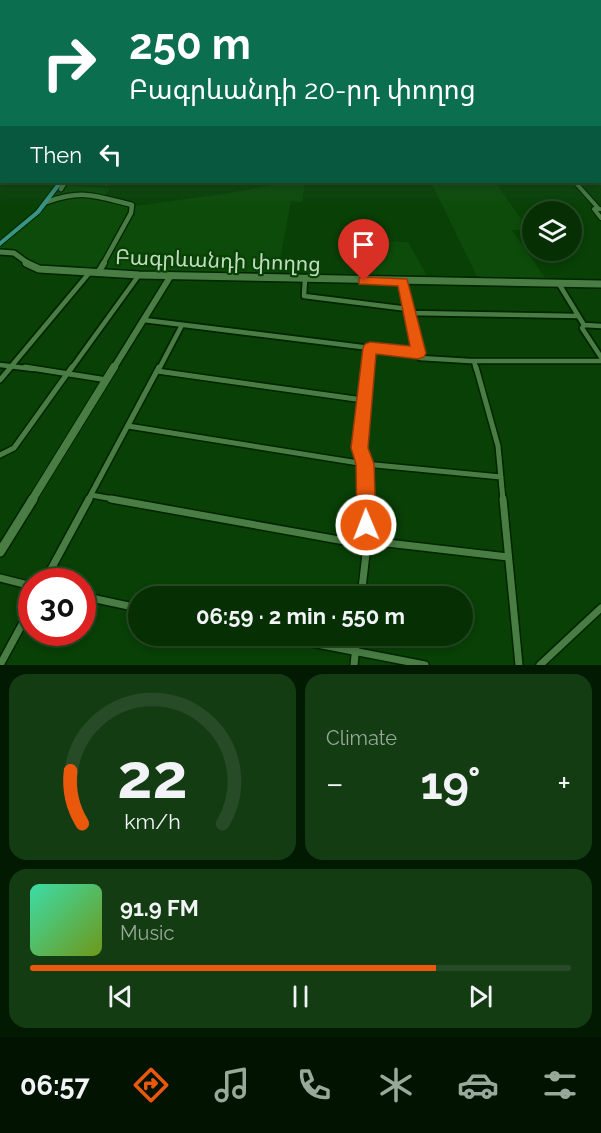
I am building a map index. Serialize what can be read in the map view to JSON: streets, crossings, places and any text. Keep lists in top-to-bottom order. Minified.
{"streets":{"main road":["Բագրևանդի փողոց"]},"page":{"turn":["250 m","Բագրևանդի 20-րդ փողոց"],"then":"Then","limit":"30","trip":"06:59 · 2 min · 550 m","tile":"Climate","heat":["−","19°","+"],"song":["91.9 FM","Music"],"tabs":"06:57","gauge":["22","km/h"]}}
